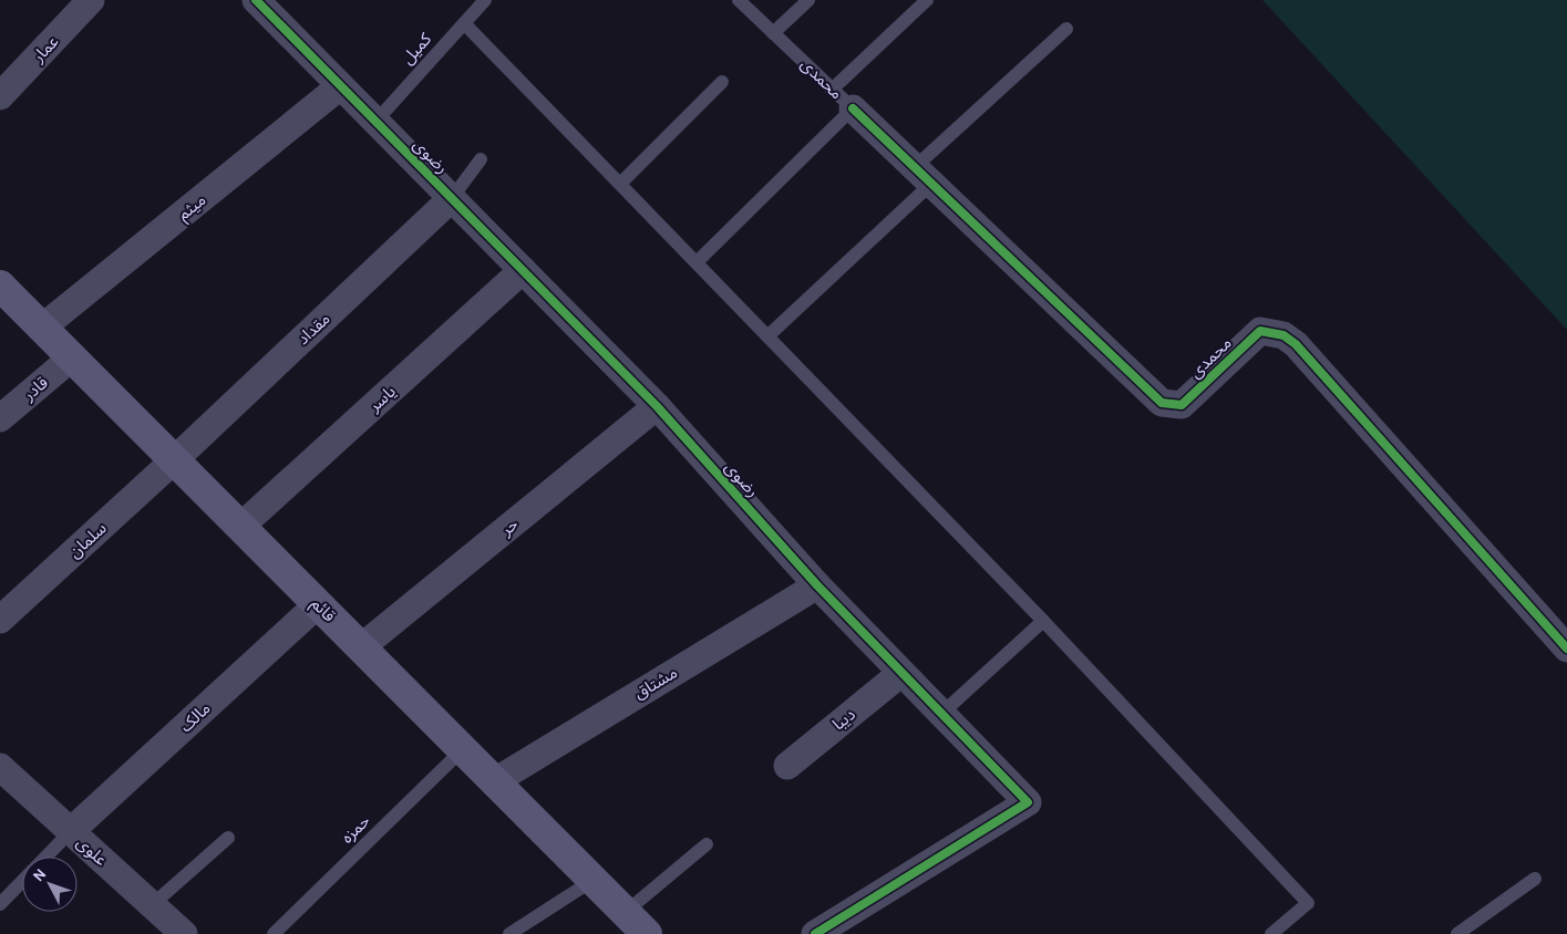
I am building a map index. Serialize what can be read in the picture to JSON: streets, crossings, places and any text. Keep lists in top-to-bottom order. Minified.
{"streets":{"street":["عمار","محمدی","رضوی","میثم","مقداد","قادر","یاسر","حر","سلمان","قائم","مشتاق","مالک","دیبا","علوی"],"lane":["کمیل","حمزه"]},"crossings":[["کمیل","رضوی"],["رضوی","میثم"],["رضوی","مقداد"],["رضوی","یاسر"],["رضوی","حر"],["رضوی","مشتاق"],["رضوی","دیبا"],["میثم","قائم"],["مقداد","سلمان"],["مقداد","قائم"],["قادر","قائم"],["یاسر","قائم"],["حر","قائم"],["سلمان","قائم"],["قائم","مشتاق"],["قائم","مالک"],["قائم","حمزه"],["مالک","علوی"]],"north":"top left"}
